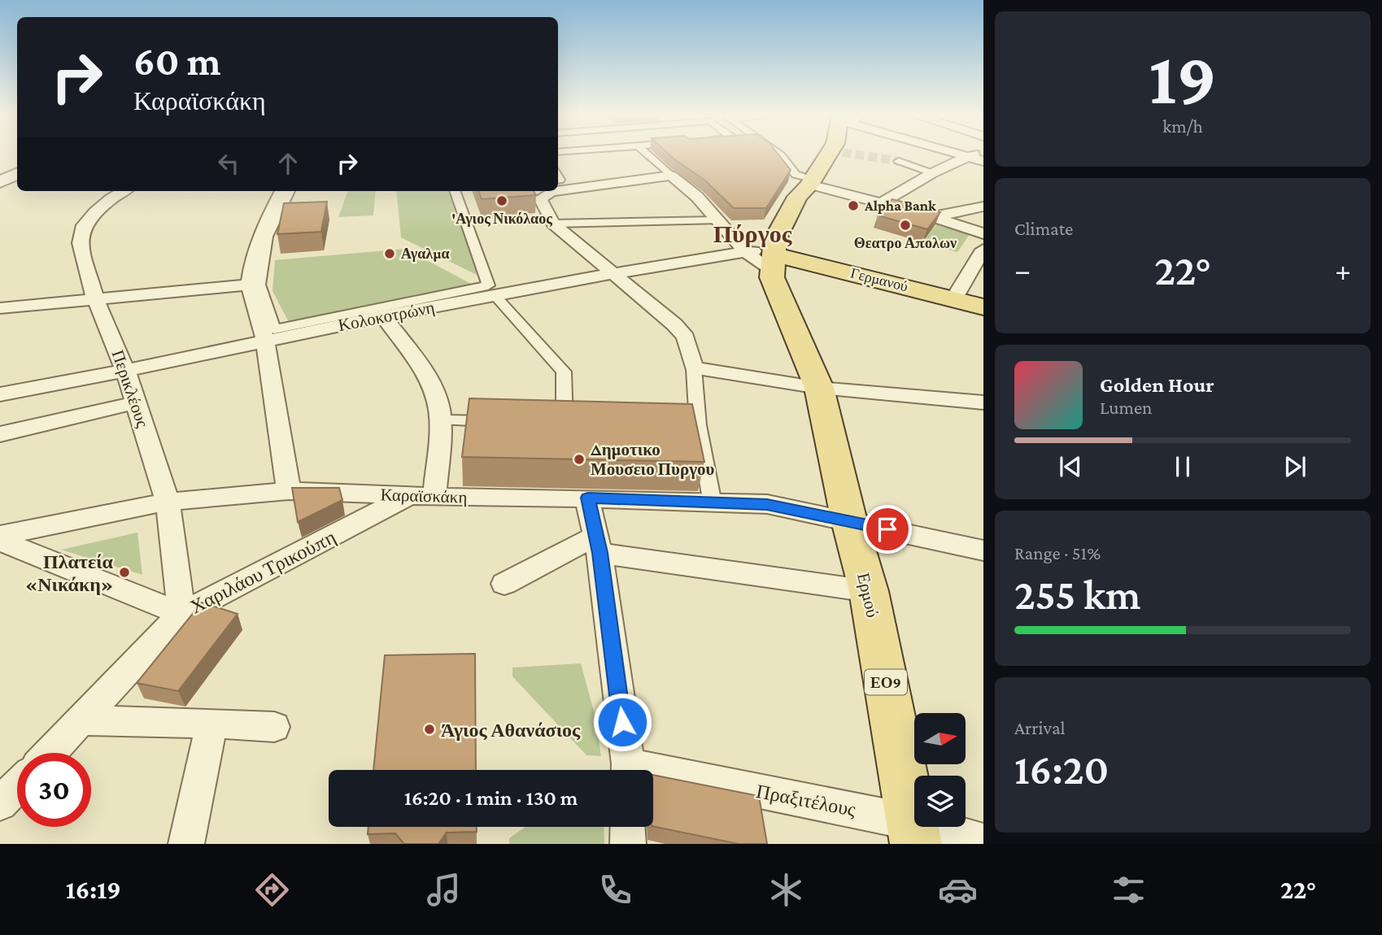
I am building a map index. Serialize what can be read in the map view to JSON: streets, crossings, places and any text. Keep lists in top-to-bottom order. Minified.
{"streets":{"main road":["Γερμανού","Ερμού","ΕΟ9"],"street":["Κολοκοτρώνη","Περικλέους","Καραϊσκάκη","Χαριλάου Τρικούπη","Πραξιτέλους"]},"crossings":[["Γερμανού","Κολοκοτρώνη"],["Γερμανού","Ερμού"],["Κολοκοτρώνη","Περικλέους"],["Κολοκοτρώνη","Ερμού"],["Περικλέους","Καραϊσκάκη"],["Περικλέους","Χαριλάου Τρικούπη"],["Καραϊσκάκη","Χαριλάου Τρικούπη"],["Καραϊσκάκη","Ερμού"],["Ερμού","Πραξιτέλους"]],"districts":["Πύργος"],"places":["'Αγιος Νικόλαος","Alpha Bank","Θεατρο Απολων","Αγαλμα","Δημοτικο Μουσειο Πυργου","Πλατεία «Νικάκη»","Άγιος Αθανάσιος"],"north":"right","page":{"tile":[["19","km/h"],"Climate",["Range · 51%","255 km"],["Arrival","16:20"]],"turn":["60 m","Καραϊσκάκη"],"heat":["−","22°","+"],"song":["Golden Hour","Lumen"],"limit":"30","trip":"16:20 · 1 min · 130 m","tabs":["16:19","22°"]}}
